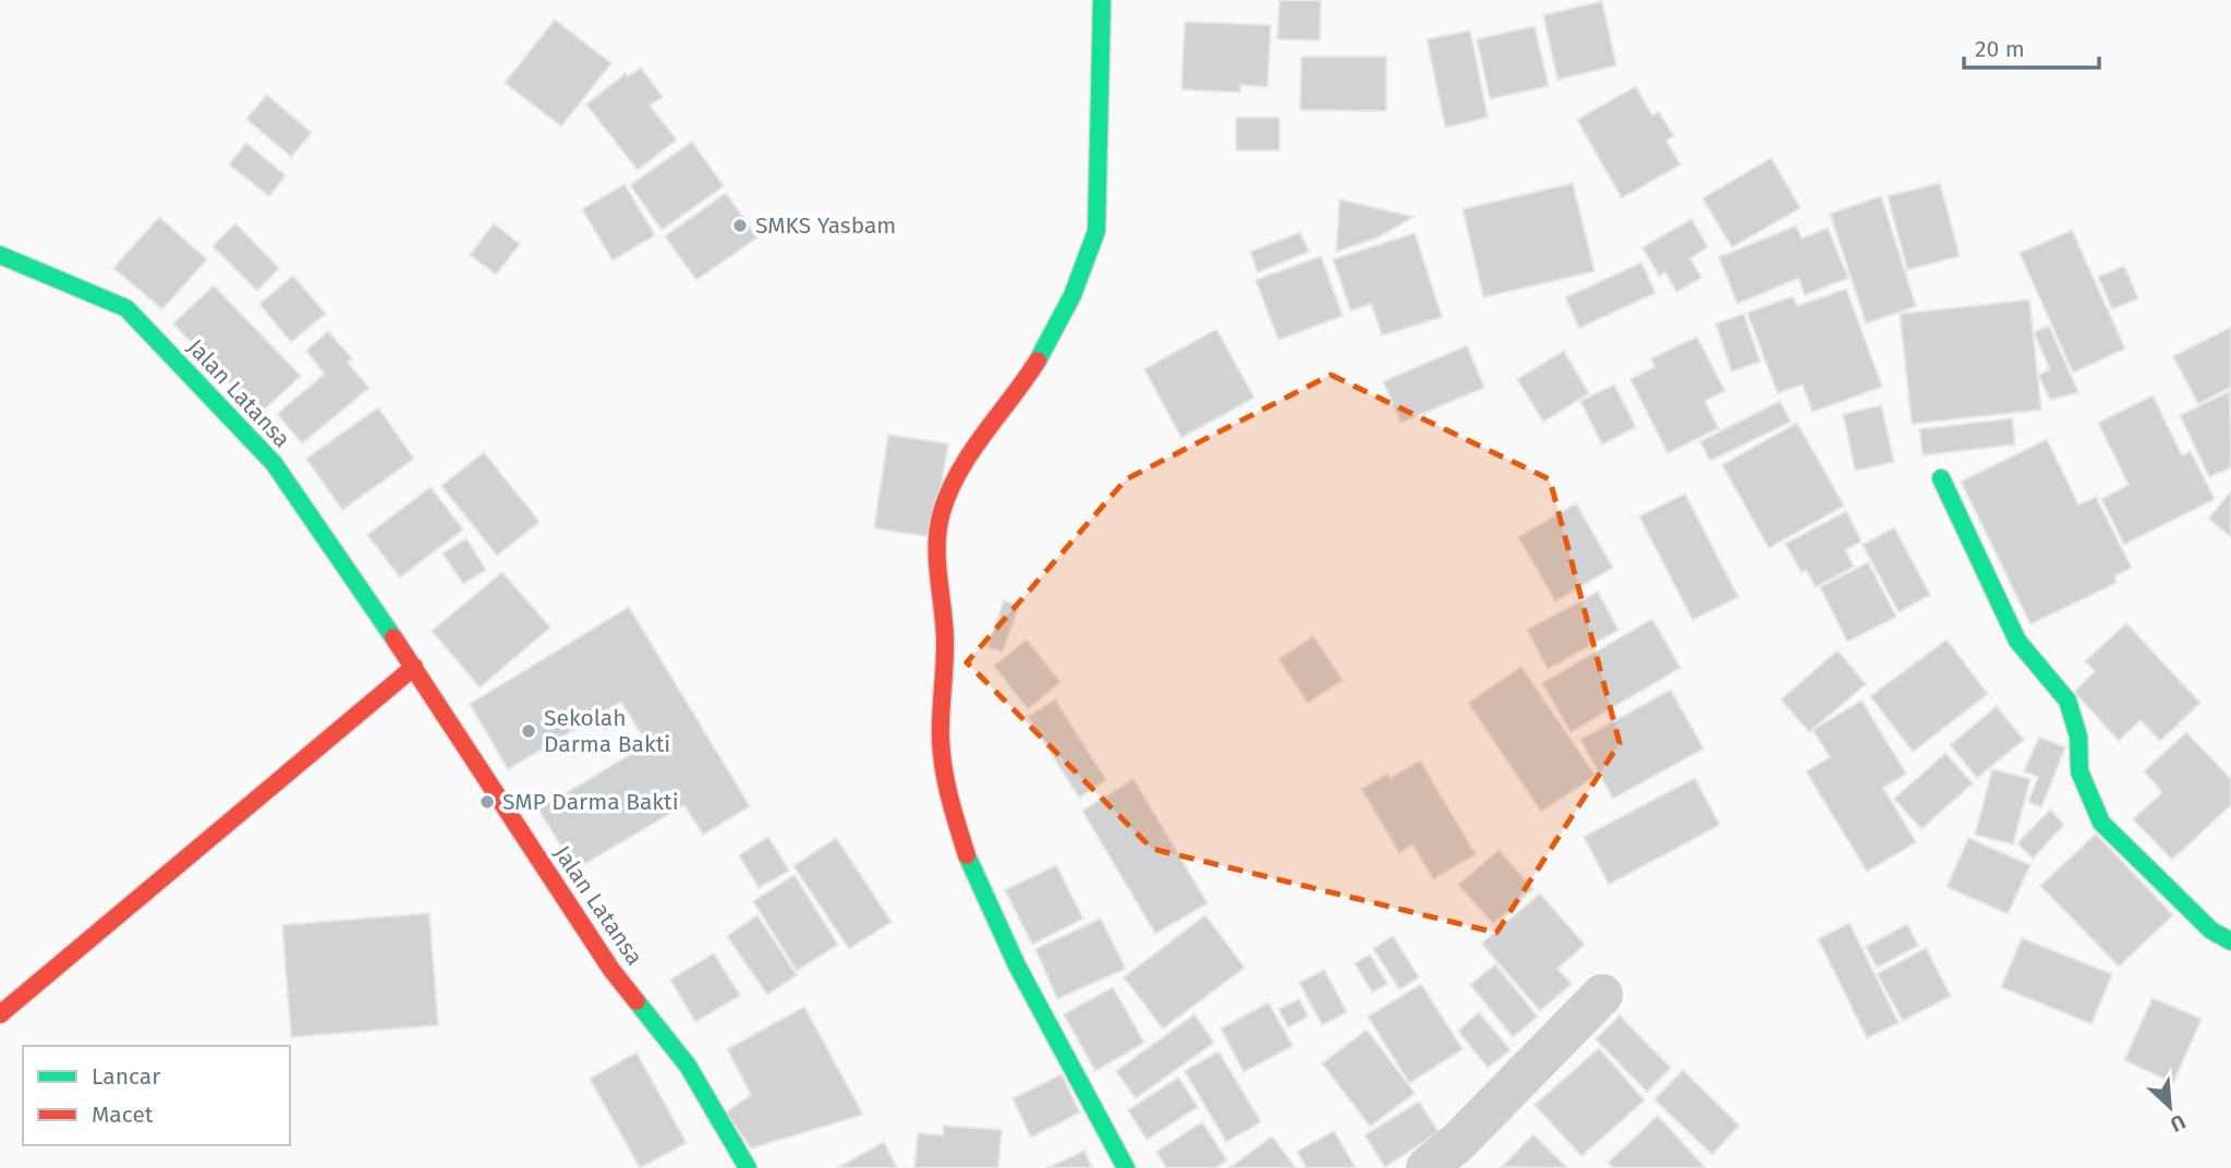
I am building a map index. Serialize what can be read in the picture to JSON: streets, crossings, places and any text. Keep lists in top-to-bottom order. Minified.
{"streets":{"street":["Jalan Latansa"]},"places":["SMKS Yasbam","Sekolah Darma Bakti","SMP Darma Bakti"],"legend":["Lancar","Macet"],"scale_bar":"20 m","north":"bottom right"}
